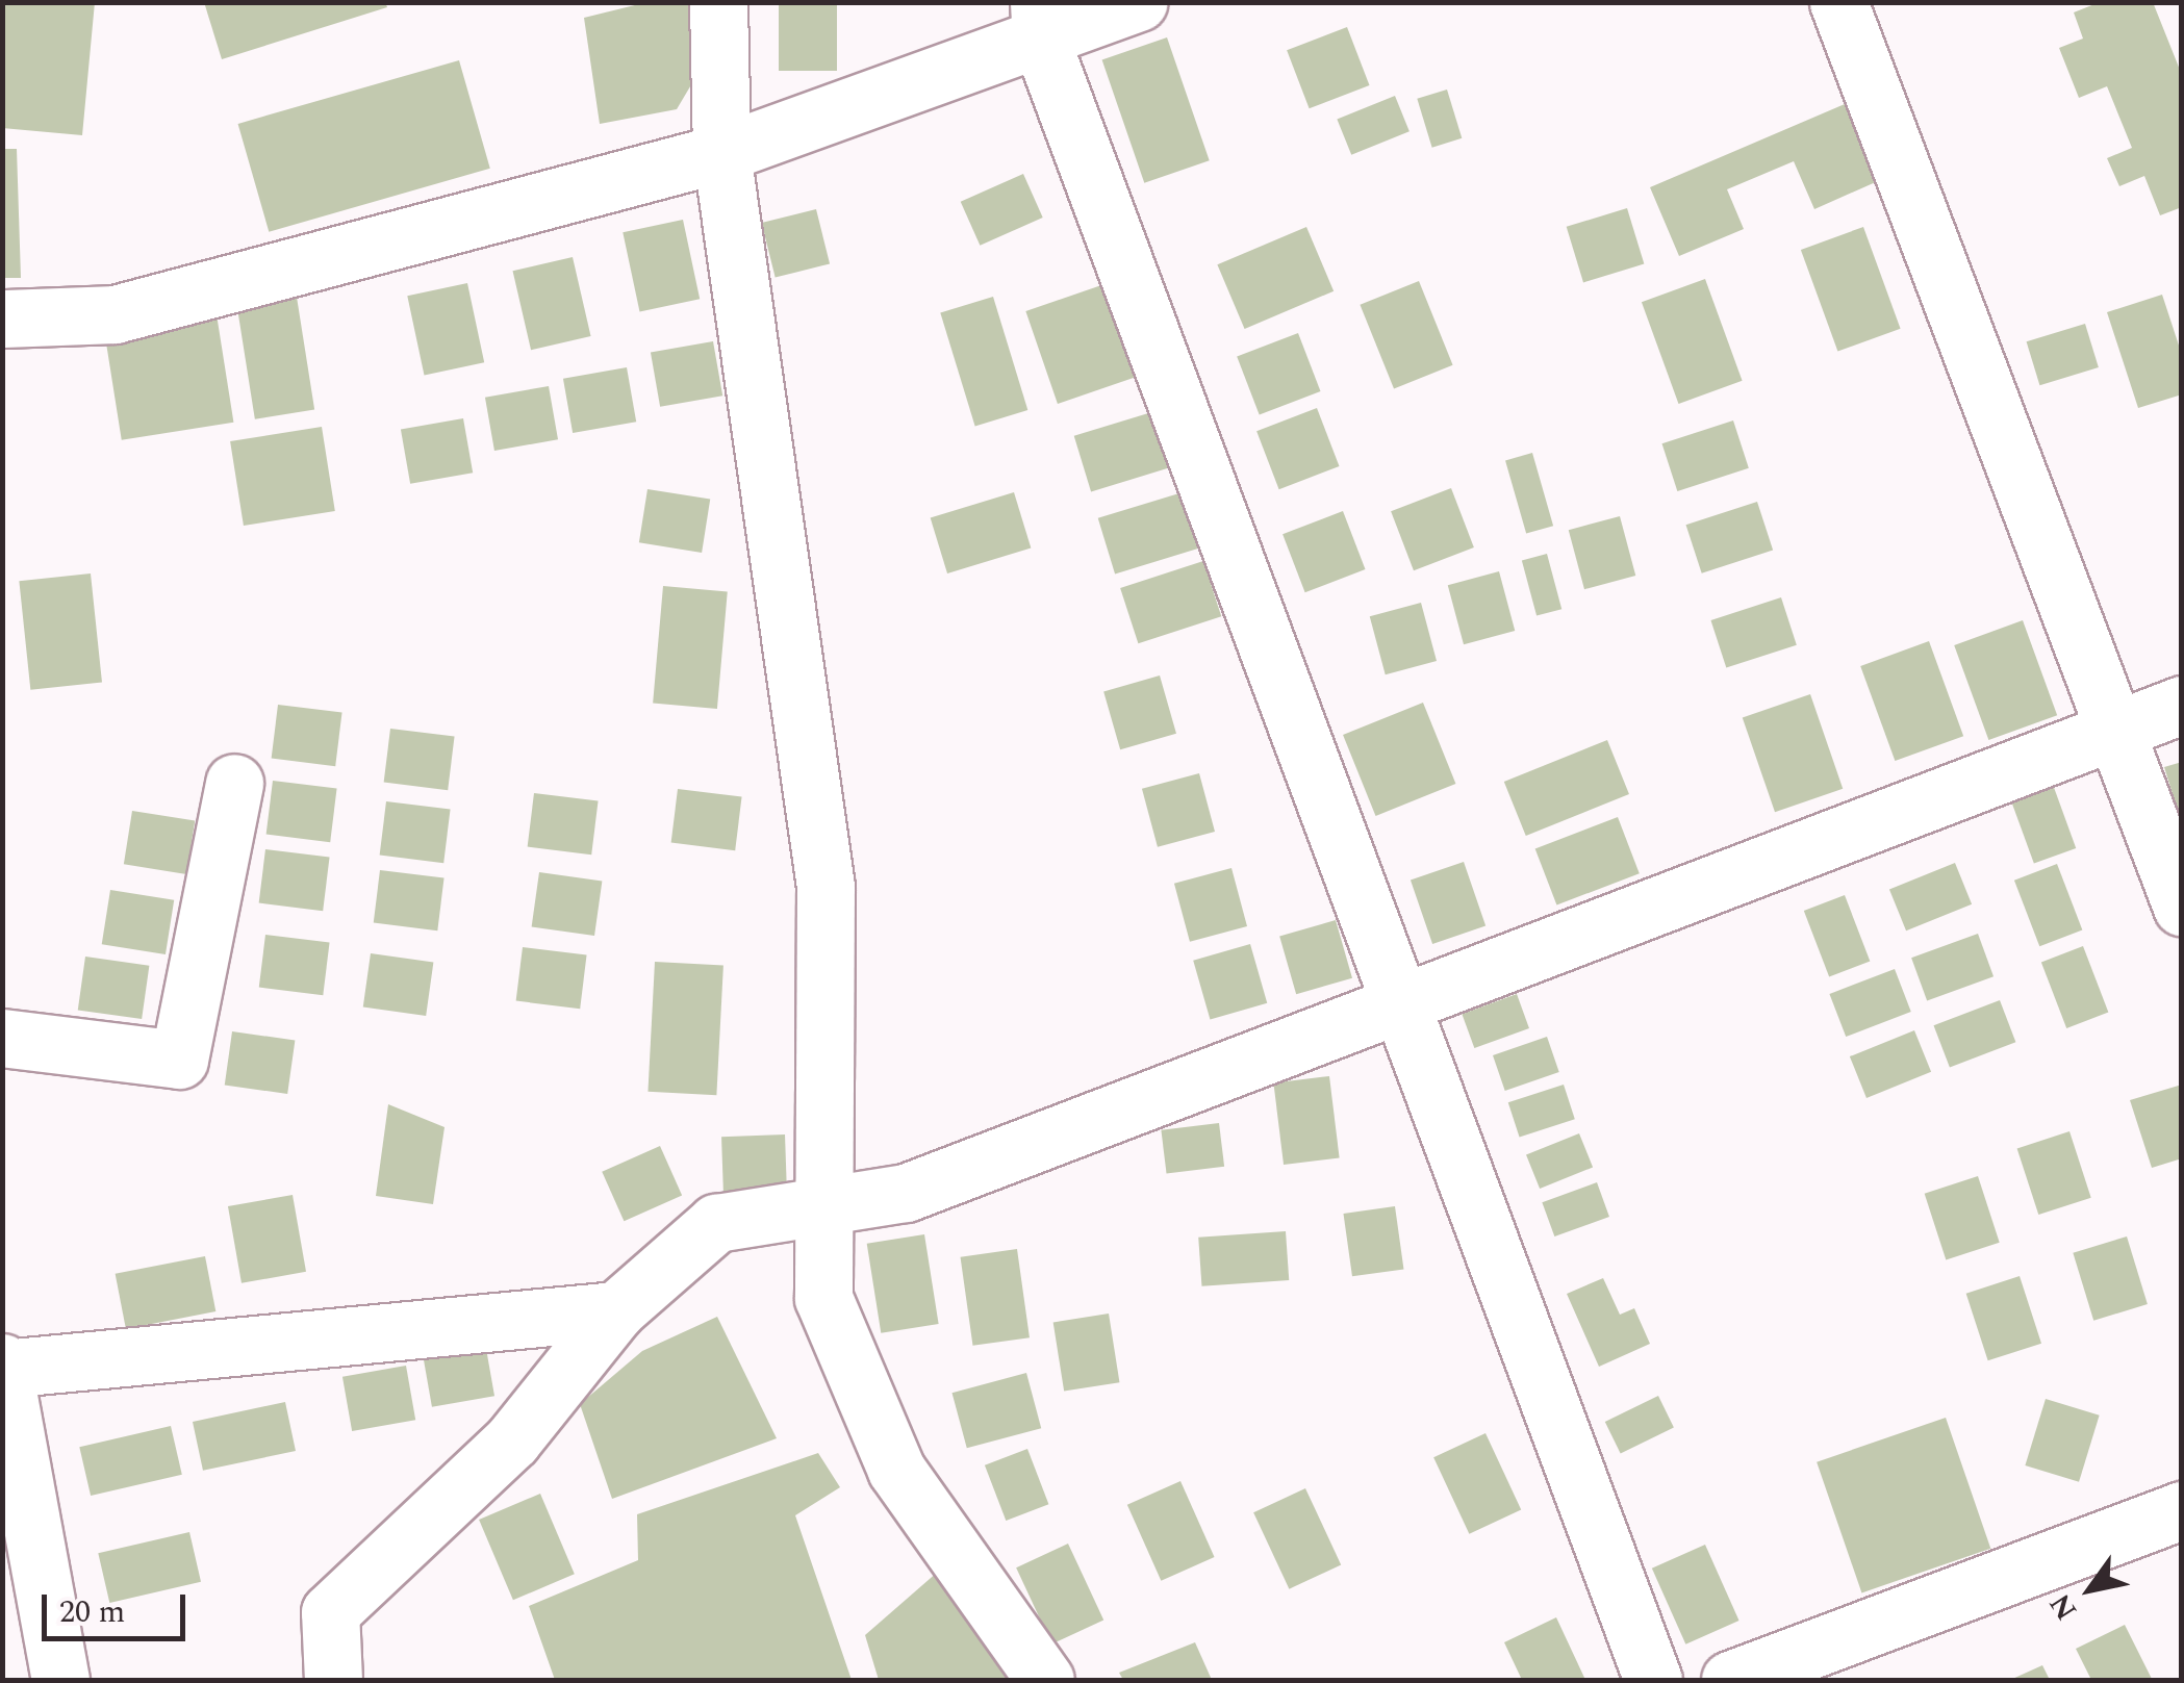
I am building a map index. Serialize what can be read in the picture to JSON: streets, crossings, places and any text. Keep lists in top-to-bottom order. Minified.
{"scale_bar":"20 m","north":"bottom left"}
